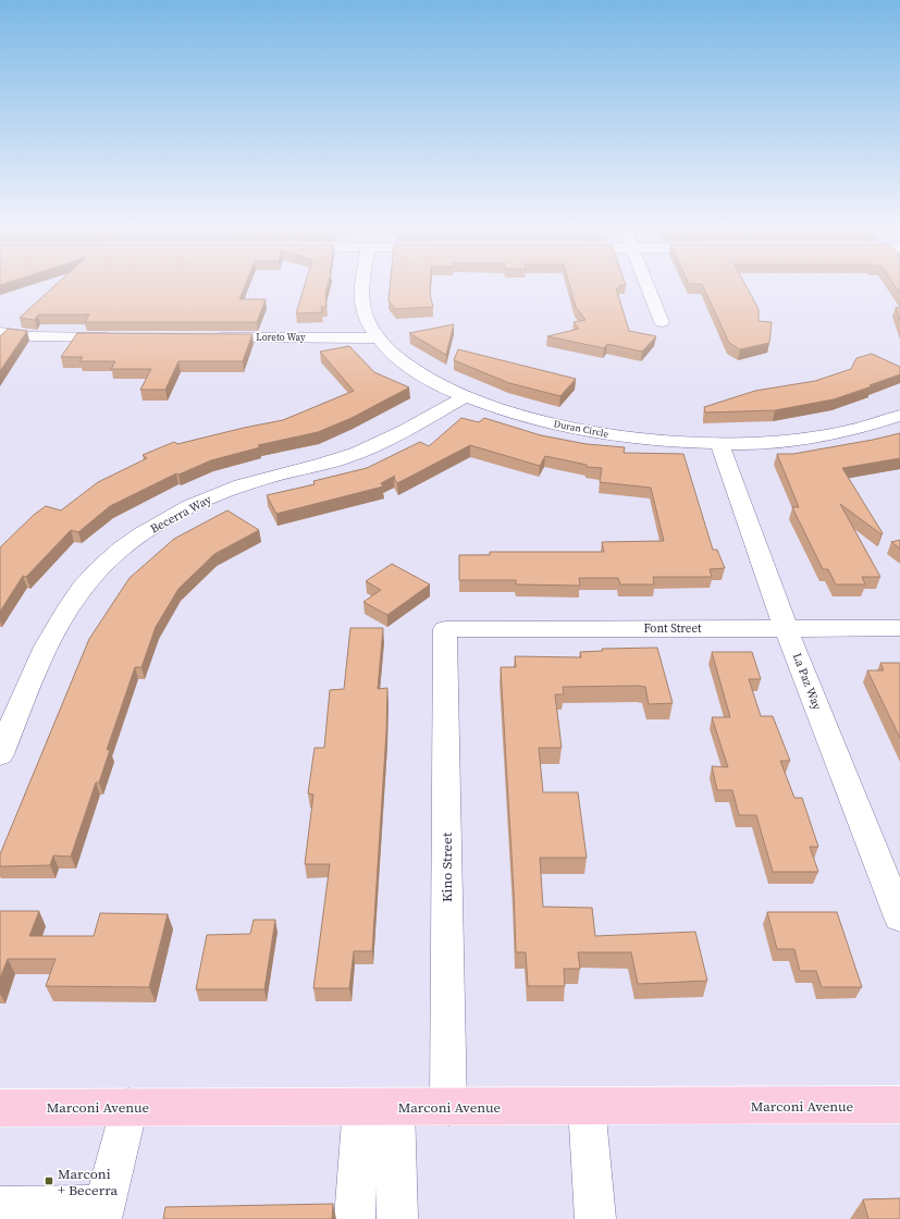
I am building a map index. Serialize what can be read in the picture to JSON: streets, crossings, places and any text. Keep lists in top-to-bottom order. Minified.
{"streets":{"main road":["Marconi Avenue"],"street":["Loreto Way","Duran Circle","Becerra Way","Font Street","La Paz Way","Kino Street"]},"crossings":[["Loreto Way","Duran Circle"],["Duran Circle","Becerra Way"],["Duran Circle","La Paz Way"],["Font Street","La Paz Way"],["Font Street","Kino Street"],["Kino Street","Marconi Avenue"]],"places":{"transit":["Marconi + Becerra"]}}
